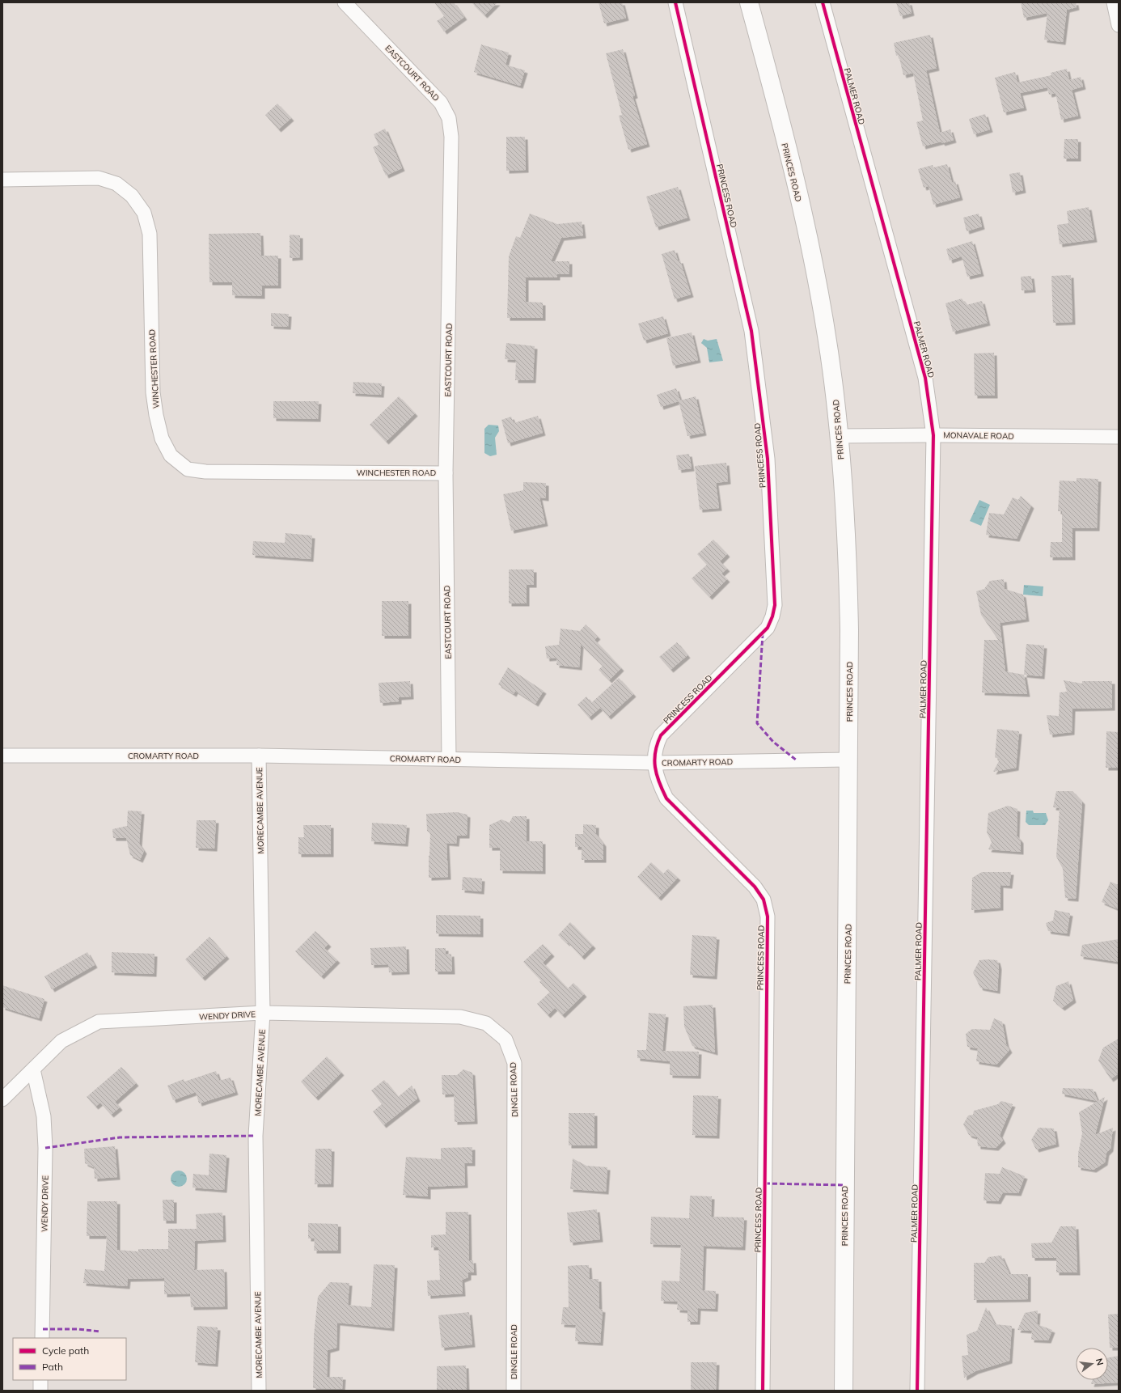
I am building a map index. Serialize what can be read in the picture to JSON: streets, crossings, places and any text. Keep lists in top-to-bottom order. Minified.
{"streets":{"main road":["PRINCES ROAD"],"street":["EASTCOURT ROAD","PALMER ROAD","PRINCESS ROAD","WINCHESTER ROAD","MONAVALE ROAD","CROMARTY ROAD","MORECAMBE AVENUE","WENDY DRIVE","DINGLE ROAD"]},"crossings":[["EASTCOURT ROAD","WINCHESTER ROAD"],["EASTCOURT ROAD","CROMARTY ROAD"],["PALMER ROAD","MONAVALE ROAD"],["PRINCES ROAD","MONAVALE ROAD"],["PRINCES ROAD","CROMARTY ROAD"],["PRINCESS ROAD","CROMARTY ROAD"],["CROMARTY ROAD","MORECAMBE AVENUE"],["MORECAMBE AVENUE","WENDY DRIVE"],["MORECAMBE AVENUE","DINGLE ROAD"],["WENDY DRIVE","DINGLE ROAD"]],"legend":["Cycle path","Path"],"north":"right"}
